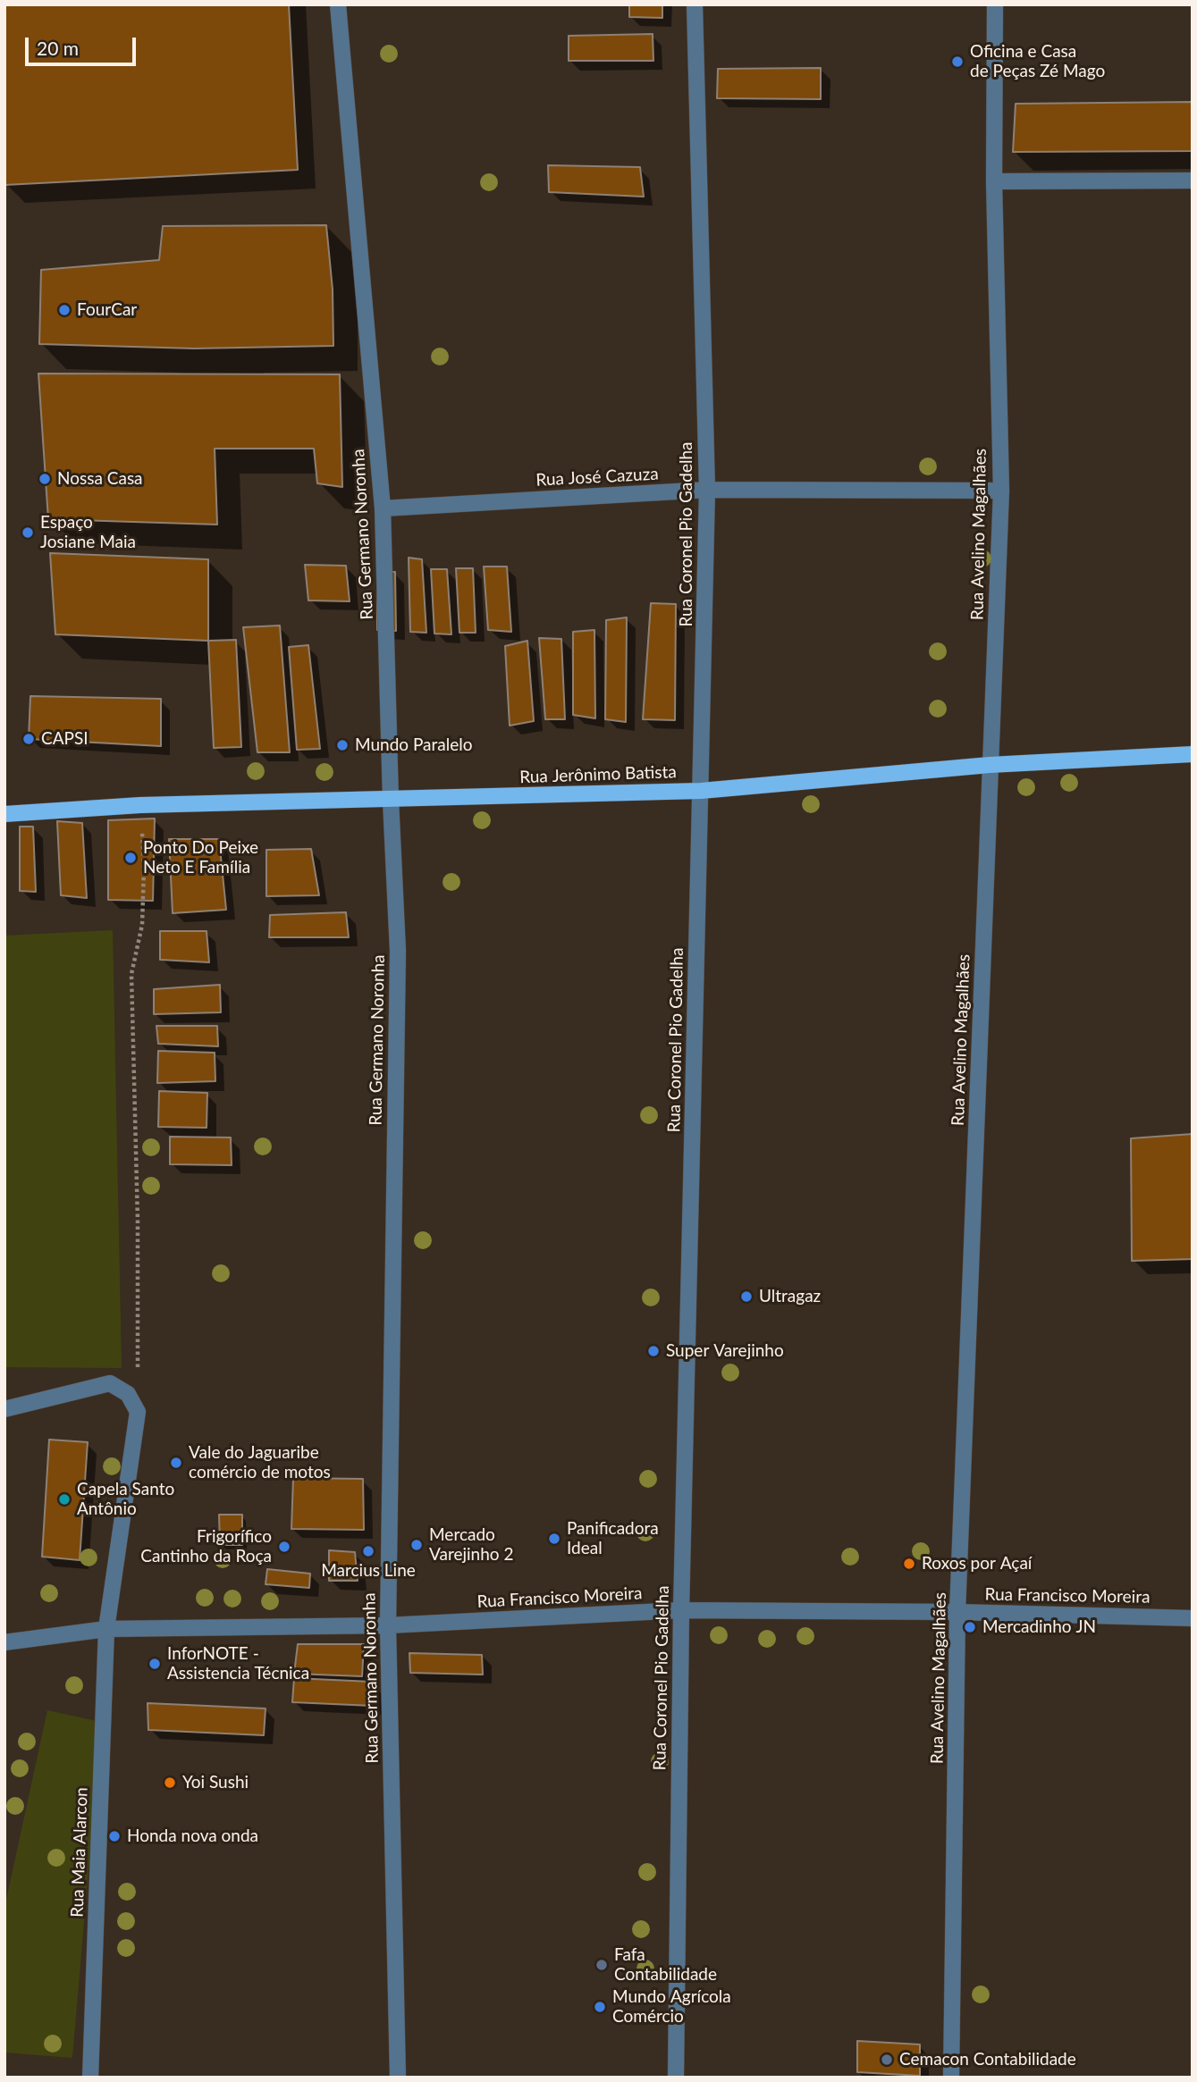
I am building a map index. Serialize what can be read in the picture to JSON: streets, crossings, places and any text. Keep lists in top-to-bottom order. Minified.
{"streets":{"main road":["Rua Jerônimo Batista"],"street":["Rua José Cazuza","Rua Germano Noronha","Rua Coronel Pio Gadelha","Rua Avelino Magalhães","Rua Francisco Moreira","Rua Maia Alarcon"]},"crossings":[["Rua José Cazuza","Rua Germano Noronha"],["Rua José Cazuza","Rua Coronel Pio Gadelha"],["Rua José Cazuza","Rua Avelino Magalhães"],["Rua Germano Noronha","Rua Jerônimo Batista"],["Rua Germano Noronha","Rua Francisco Moreira"],["Rua Coronel Pio Gadelha","Rua Jerônimo Batista"],["Rua Coronel Pio Gadelha","Rua Francisco Moreira"],["Rua Avelino Magalhães","Rua Jerônimo Batista"],["Rua Avelino Magalhães","Rua Francisco Moreira"],["Rua Francisco Moreira","Rua Maia Alarcon"]],"places":["Oficina e Casa de Peças Zé Mago","FourCar","Nossa Casa","Espaço Josiane Maia","CAPSI","Mundo Paralelo","Ponto Do Peixe Neto E Família","Ultragaz","Super Varejinho","Vale do Jaguaribe comércio de motos","Capela Santo Antônio","Panificadora Ideal","Mercado Varejinho 2","Frigorífico Cantinho da Roça","Marcius Line","Roxos por Açaí","Mercadinho JN","InforNOTE - Assistencia Técnica","Yoi Sushi","Honda nova onda","Fafa Contabilidade","Mundo Agrícola Comércio","Cemacon Contabilidade"],"scale_bar":"20 m"}
